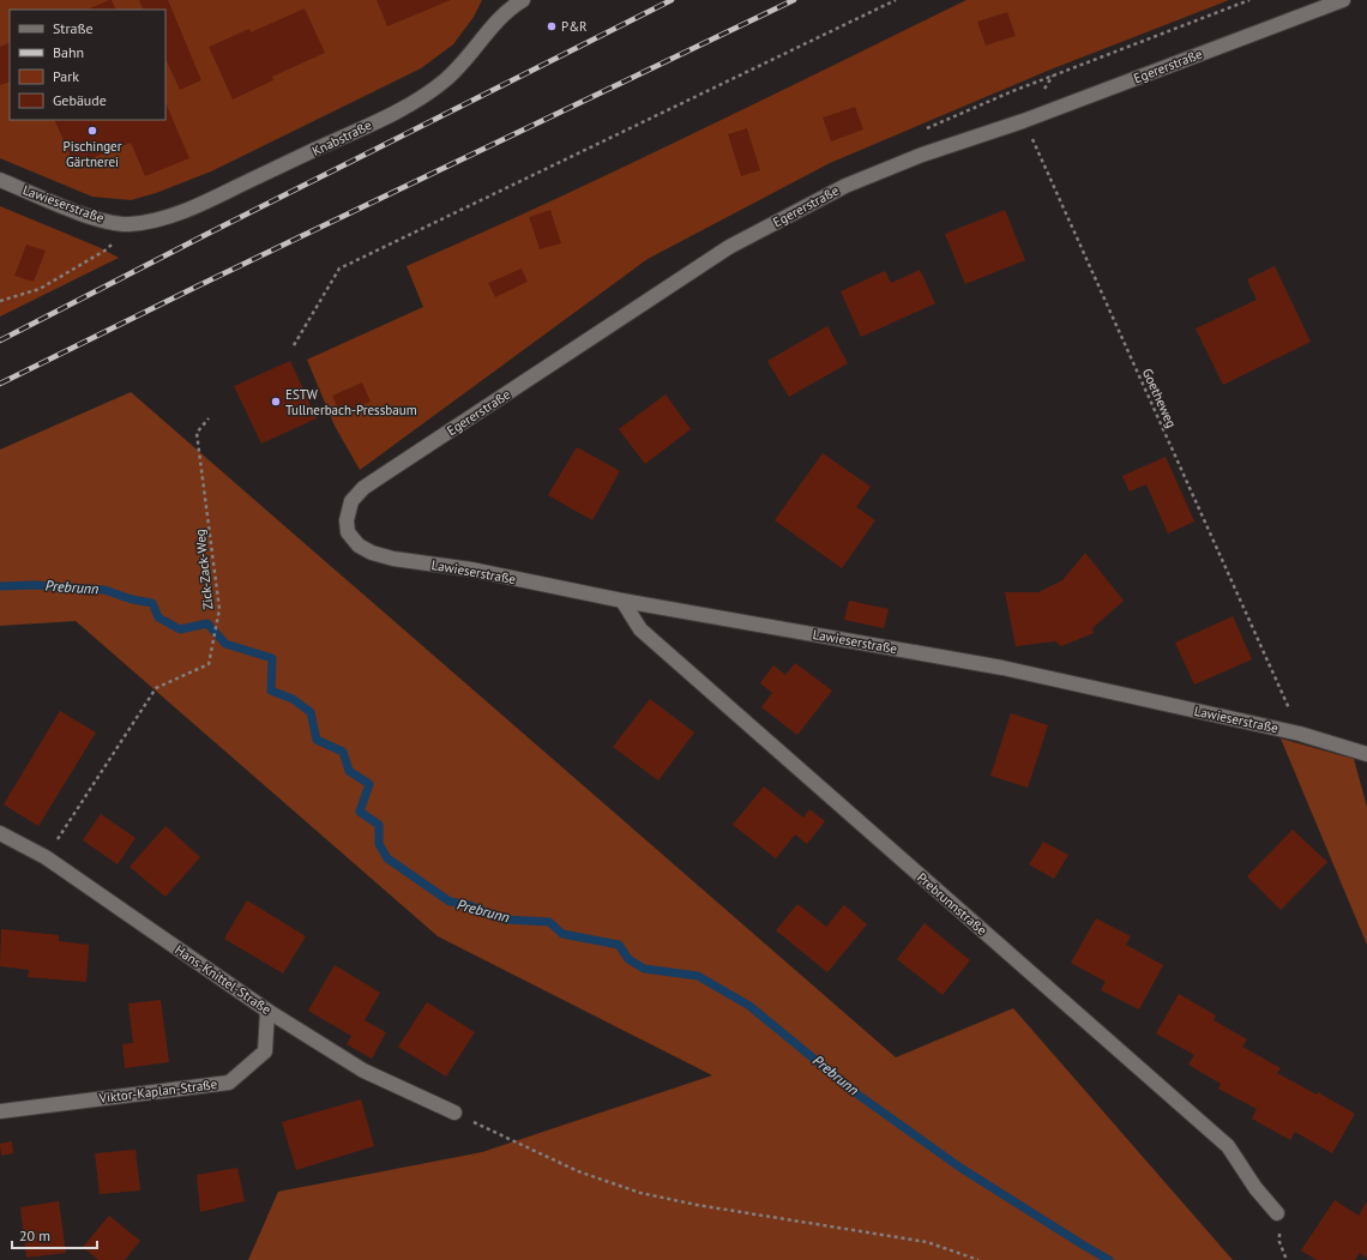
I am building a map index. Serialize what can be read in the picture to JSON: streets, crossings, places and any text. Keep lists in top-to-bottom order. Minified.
{"streets":{"street":["Egererstraße","Knabstraße","Lawieserstraße","Prebrunnstraße","Hans-Knittel-Straße","Viktor-Kaplan-Straße"],"path":["Goetheweg","Zick-Zack-Weg"]},"crossings":[["Egererstraße","Lawieserstraße"],["Egererstraße","Goetheweg"],["Knabstraße","Lawieserstraße"],["Lawieserstraße","Goetheweg"],["Lawieserstraße","Prebrunnstraße"],["Zick-Zack-Weg","Hans-Knittel-Straße"],["Hans-Knittel-Straße","Viktor-Kaplan-Straße"]],"water":["Prebrunn"],"places":["P&R","Pischinger Gärtnerei","ESTW Tullnerbach-Pressbaum"],"legend":["Straße","Bahn","Park","Gebäude"],"scale_bar":"20 m"}
